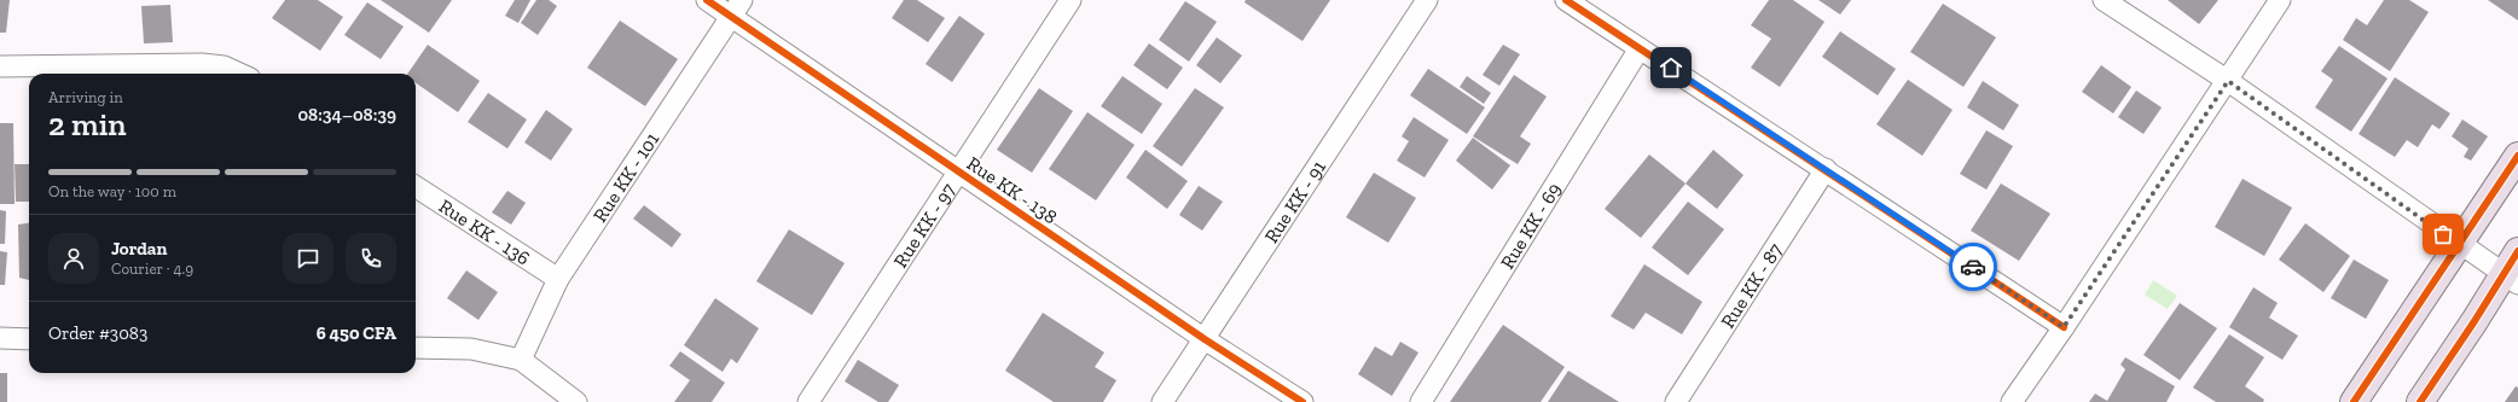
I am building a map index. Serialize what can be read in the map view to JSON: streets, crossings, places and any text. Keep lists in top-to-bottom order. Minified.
{"streets":{"street":["Rue KK - 101","Rue KK - 138","Rue KK - 91","Rue KK - 69","Rue KK - 97","Rue KK - 136","Rue KK - 87"]},"crossings":[["Rue KK - 101","Rue KK - 138"],["Rue KK - 101","Rue KK - 136"],["Rue KK - 138","Rue KK - 91"],["Rue KK - 138","Rue KK - 97"]],"page":{"heading":["2 min","Arriving in","08:34–08:39"],"panel":["Jordan","Courier · 4.9","Order #3083","6 450 CFA"],"bar":"On the way · 100 m"}}
